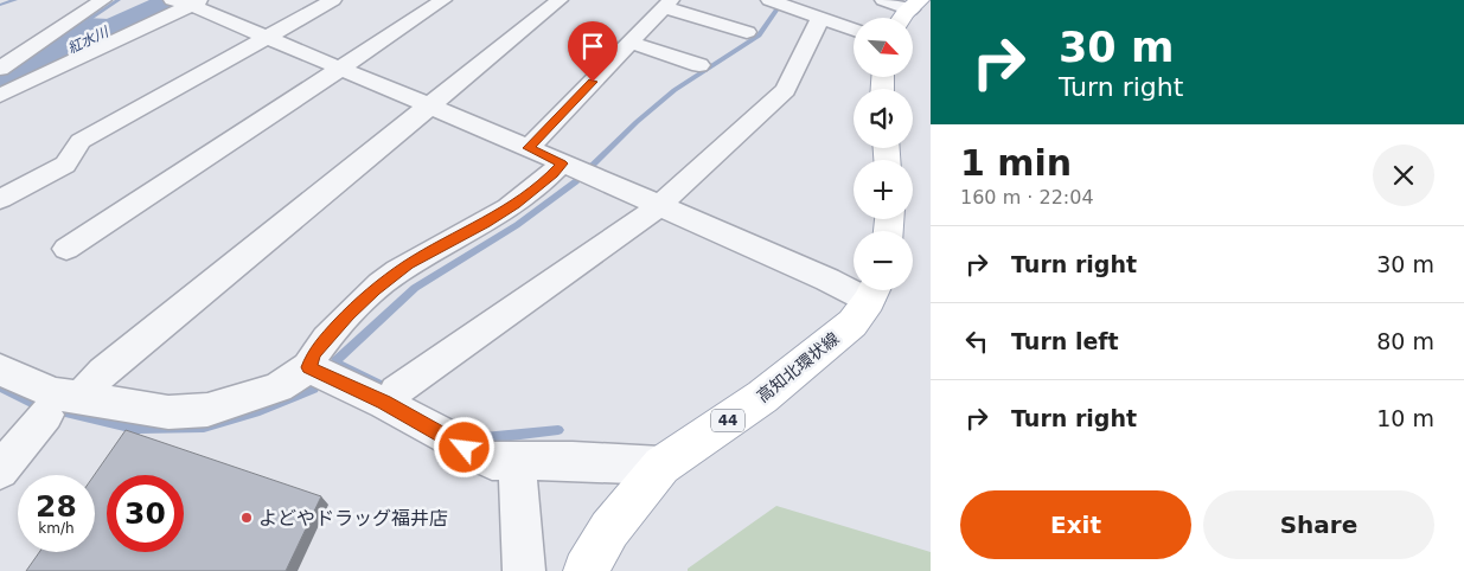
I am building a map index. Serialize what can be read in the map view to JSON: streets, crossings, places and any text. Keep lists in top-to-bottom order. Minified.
{"streets":{"main road":["高知北環状線","44"]},"water":["紅水川"],"places":["よどやドラッグ福井店"],"north":"bottom right","page":{"turn":["30 m","Turn right"],"map_buttons":["+","−"],"heading":["1 min","160 m · 22:04"],"list":[{"name":"Turn right","value":"30 m"},{"name":"Turn left","value":"80 m"},{"name":"Turn right","value":"10 m"}],"speed":"28 km/h","limit":"30","buttons":["Exit","Share"]}}
